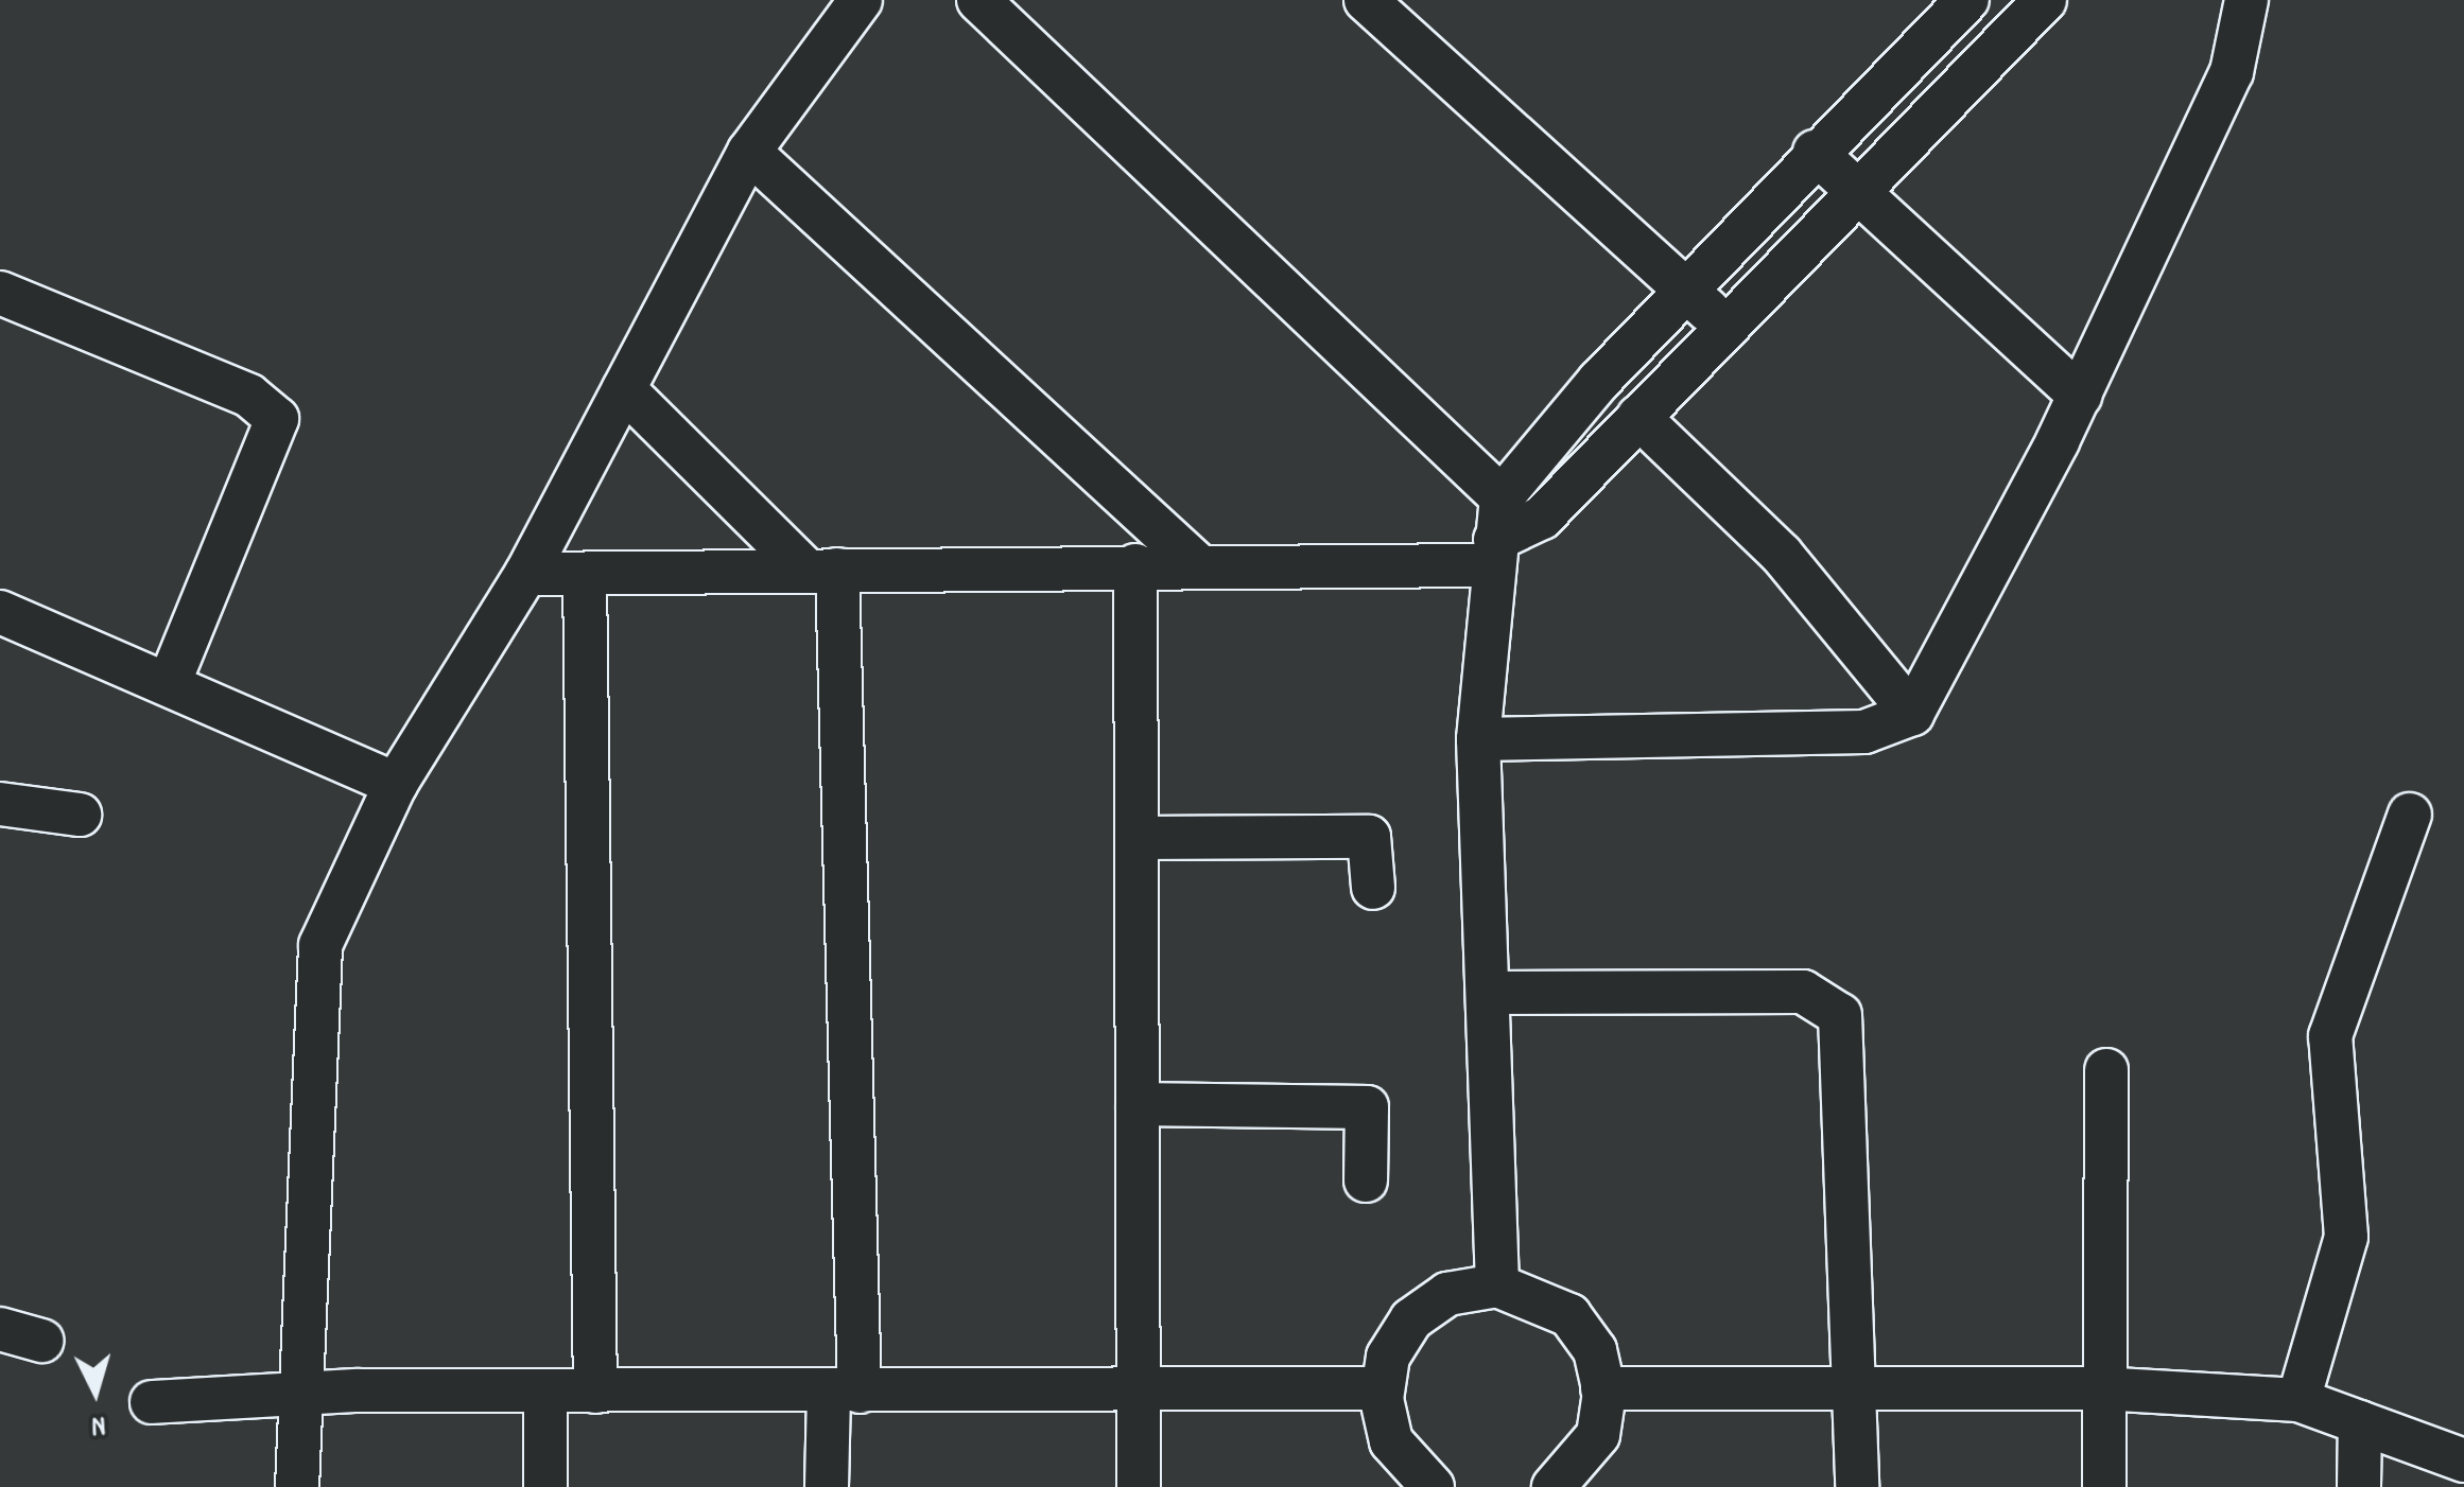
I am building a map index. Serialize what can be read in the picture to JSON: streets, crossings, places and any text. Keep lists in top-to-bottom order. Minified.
{"north":"bottom"}
